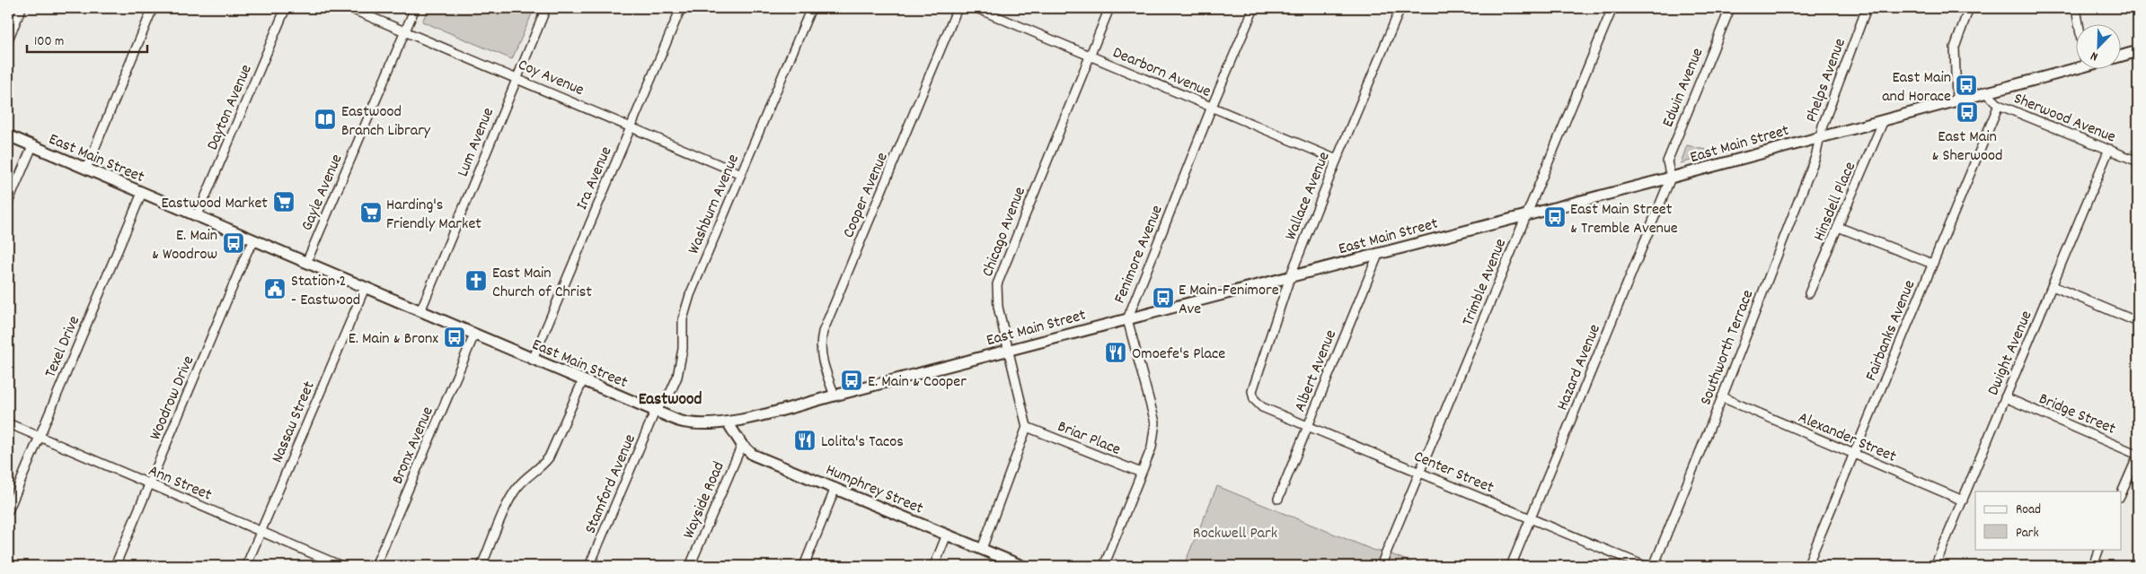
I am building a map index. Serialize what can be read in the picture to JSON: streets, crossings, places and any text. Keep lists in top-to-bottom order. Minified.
{"streets":{"street":["Dearborn Avenue","Coy Avenue","Phelps Avenue","Edwin Avenue","Dayton Avenue","Sherwood Avenue","Lum Avenue","East Main Street","Ira Avenue","Gayle Avenue","Cooper Avenue","Wallace Avenue","Hinsdell Place","Washburn Avenue","Chicago Avenue","Fenimore Avenue","Trimble Avenue","Fairbanks Avenue","Texel Drive","Southworth Terrace","Dwight Avenue","Hazard Avenue","Albert Avenue","Woodrow Drive","Bridge Street","Nassau Street","Alexander Street","Briar Place","Bronx Avenue","Center Street","Ann Street","Stamford Avenue","Humphrey Street","Wayside Road"]},"crossings":[["Dearborn Avenue","Wallace Avenue"],["Dearborn Avenue","Chicago Avenue"],["Dearborn Avenue","Fenimore Avenue"],["Coy Avenue","Lum Avenue"],["Coy Avenue","Ira Avenue"],["Coy Avenue","Gayle Avenue"],["Coy Avenue","Washburn Avenue"],["Phelps Avenue","East Main Street"],["Phelps Avenue","Southworth Terrace"],["Edwin Avenue","East Main Street"],["Edwin Avenue","Hazard Avenue"],["Dayton Avenue","East Main Street"],["Sherwood Avenue","East Main Street"],["Sherwood Avenue","Fairbanks Avenue"],["Sherwood Avenue","Dwight Avenue"],["Lum Avenue","East Main Street"],["East Main Street","Ira Avenue"],["East Main Street","Gayle Avenue"],["East Main Street","Cooper Avenue"],["East Main Street","Wallace Avenue"],["East Main Street","Hinsdell Place"],["East Main Street","Washburn Avenue"],["East Main Street","Chicago Avenue"],["East Main Street","Fenimore Avenue"],["East Main Street","Trimble Avenue"],["East Main Street","Texel Drive"],["East Main Street","Southworth Terrace"],["East Main Street","Hazard Avenue"],["East Main Street","Albert Avenue"],["East Main Street","Woodrow Drive"],["East Main Street","Nassau Street"],["East Main Street","Bronx Avenue"],["East Main Street","Stamford Avenue"],["East Main Street","Humphrey Street"],["Wallace Avenue","Center Street"],["Washburn Avenue","Stamford Avenue"],["Chicago Avenue","Briar Place"],["Fenimore Avenue","Briar Place"],["Trimble Avenue","Center Street"],["Fairbanks Avenue","Alexander Street"],["Texel Drive","Ann Street"],["Southworth Terrace","Alexander Street"],["Dwight Avenue","Bridge Street"],["Dwight Avenue","Alexander Street"],["Hazard Avenue","Center Street"],["Albert Avenue","Center Street"],["Woodrow Drive","Ann Street"],["Nassau Street","Ann Street"],["Humphrey Street","Wayside Road"]],"districts":["Eastwood"],"parks":["Rockwell Park"],"places":{"bus stop":["East Main and Horace","East Main & Sherwood","East Main Street & Tremble Avenue","E. Main & Woodrow","E Main-Fenimore Ave","E. Main & Bronx","E. Main & Cooper"],"library":["Eastwood Branch Library"],"supermarket":["Eastwood Market","Harding's Friendly Market"],"church":["East Main Church of Christ"],"public building":["Station 2 - Eastwood"],"restaurant":["Omoefe's Place","Lolita's Tacos"]},"legend":["Road","Park"],"scale_bar":"100 m","north":"bottom left"}
